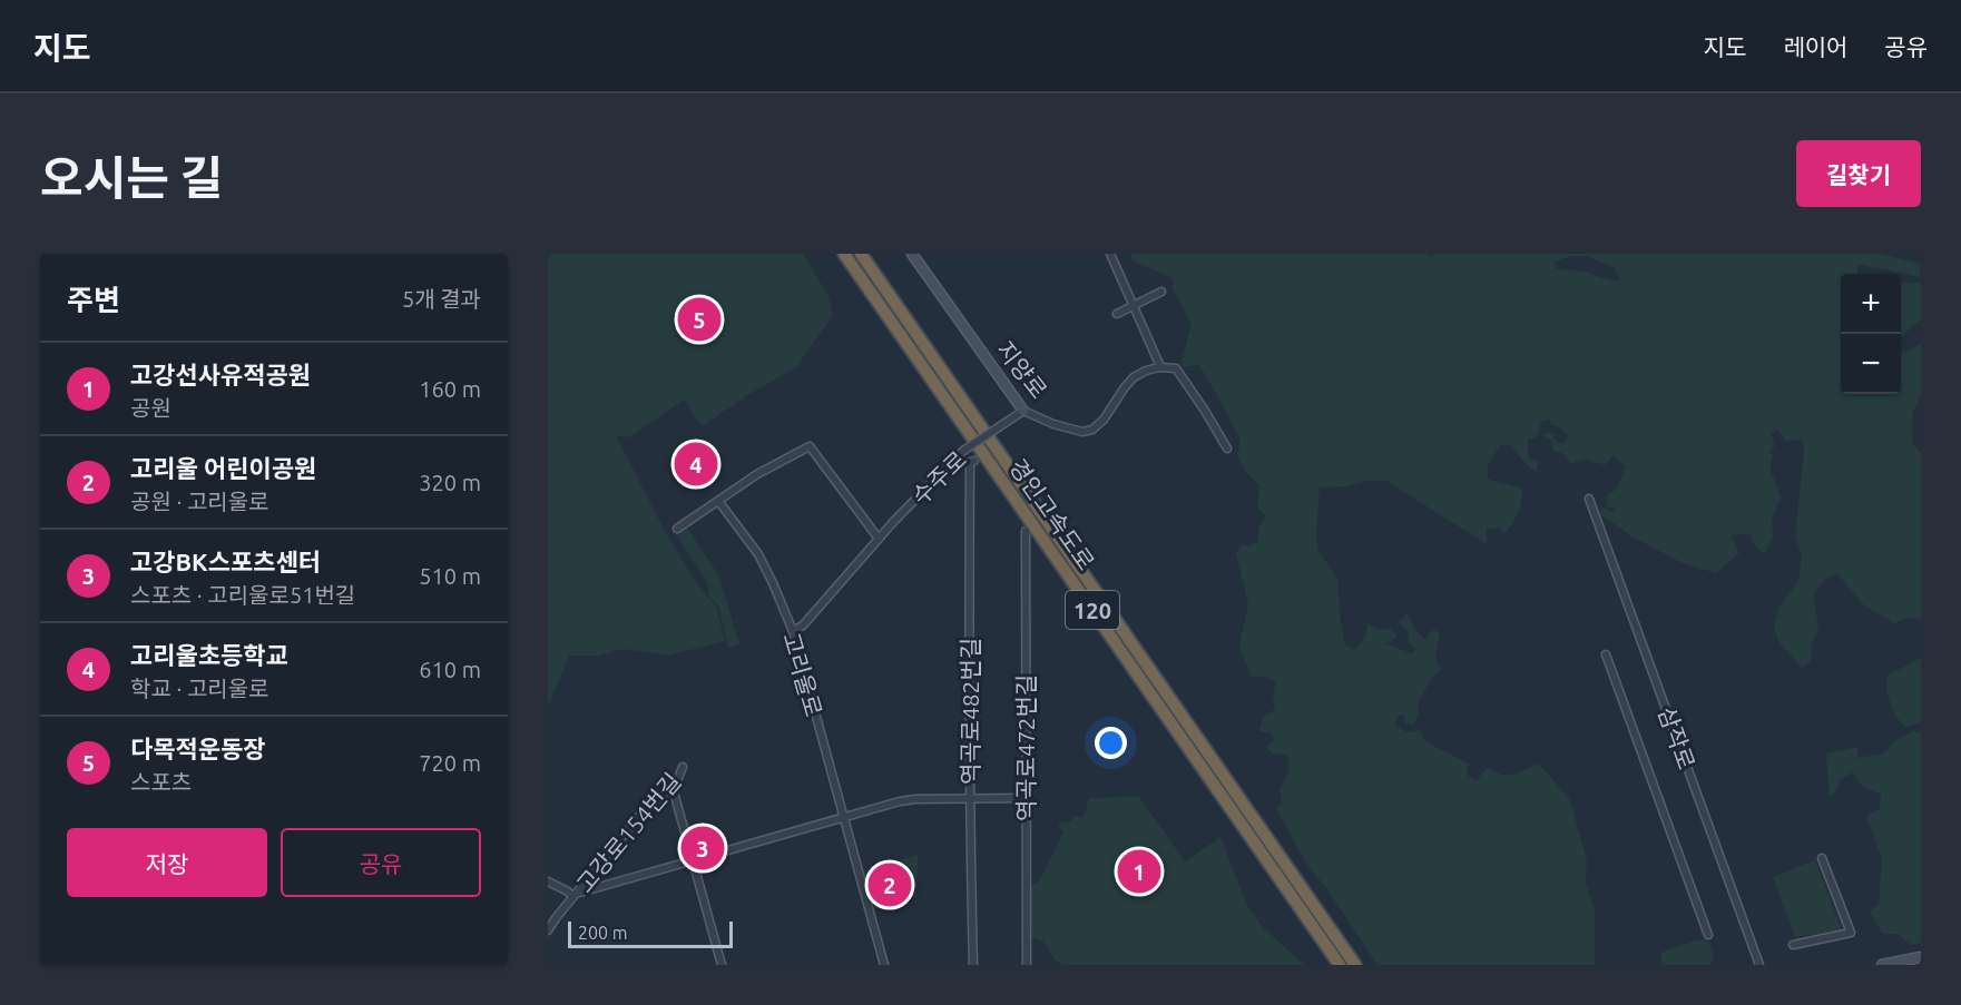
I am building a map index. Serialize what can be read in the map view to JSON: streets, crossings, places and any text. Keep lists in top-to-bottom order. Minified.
{"streets":{"highway":["경인고속도로","120"],"street":["지양로","수주로","고리울로","역곡로482번길","삼작로","역곡로472번길","고강로154번길"]},"crossings":[["지양로","수주로"],["수주로","고리울로"]],"scale_bar":"200 m","page":{"header":"지도","nav":["지도","레이어","공유"],"title":"오시는 길","buttons":["길찾기",["저장","공유"]],"heading":["주변","5개 결과"],"map_buttons":["+","−"],"pins":["5","4","3","1","2"],"list":[{"mark":"1","name":"고강선사유적공원","note":"공원","value":"160 m"},{"mark":"2","name":"고리울 어린이공원","note":"공원 · 고리울로","value":"320 m"},{"mark":"3","name":"고강BK스포츠센터","note":"스포츠 · 고리울로51번길","value":"510 m"},{"mark":"4","name":"고리울초등학교","note":"학교 · 고리울로","value":"610 m"},{"mark":"5","name":"다목적운동장","note":"스포츠","value":"720 m"}],"scale":"200 m"}}
